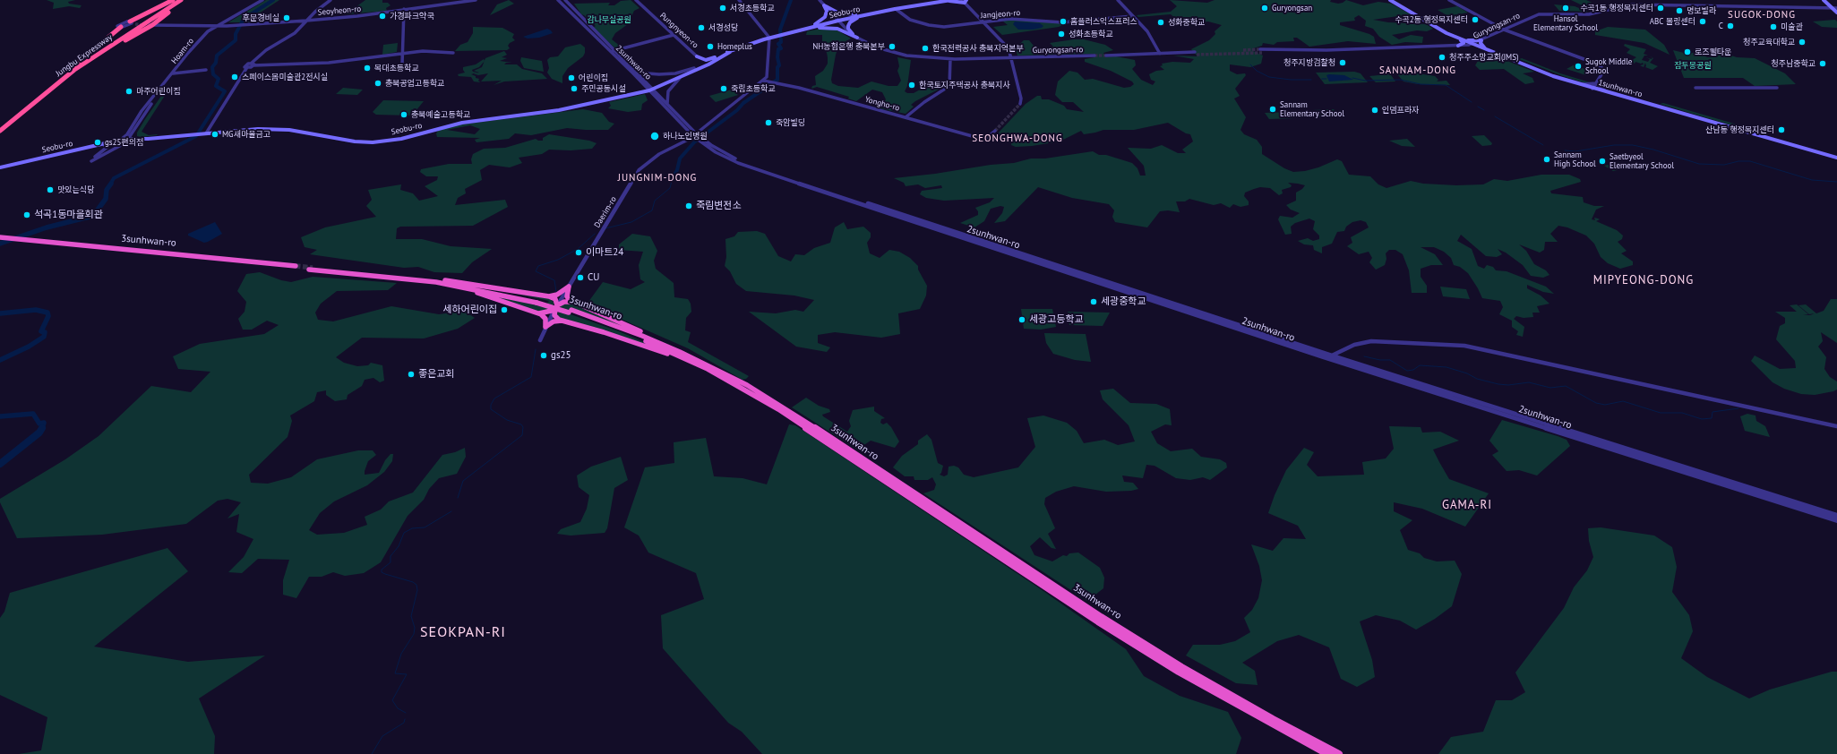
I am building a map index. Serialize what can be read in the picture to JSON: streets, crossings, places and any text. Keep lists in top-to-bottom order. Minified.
{"streets":{"highway":["Jungbu Expressway","3sunhwan-ro"],"main road":["Seobu-ro","1sunhwan-ro"],"street":["Seoyheon-ro","Jangjeon-ro","Guryongsan-ro","Pungnyeon-ro","Hoam-ro","2sunhwan-ro","Yongho-ro","Daerim-ro"]},"crossings":[["Seoyheon-ro","Hoam-ro"],["Seobu-ro","Jangjeon-ro"],["Seobu-ro","Guryongsan-ro"],["Seobu-ro","2sunhwan-ro"],["Guryongsan-ro","1sunhwan-ro"],["2sunhwan-ro","Daerim-ro"],["Yongho-ro","Daerim-ro"]],"districts":["SUGOK-DONG","SANNAM-DONG","SEONGHWA-DONG","JUNGNIM-DONG","MIPYEONG-DONG","GAMA-RI","SEOKPAN-RI"],"parks":["감나무실공원","잠두봉공원"],"places":["서경초등학교","Guryongsan","Hansol Elementary School","수곡1동 행정복지센터","명보빌라","가경파크약국","후문경비실","수곡2동 행정복지센터","홈플러스익스프러스","ABC 볼링센터","성화중학교","C","미술관","서경성당","성화초등학교","청주교육대학교","Homeplus","NH농협은행 충북본부","한국전력공사 충북지역본부","로즈웰타운","청주주소망교회(JMS)","청주지방검찰청","청주남중학교","Sugok Middle School","복대초등학교","스페이스몸미술관2전시실","어린이집","충북공업고등학교","한국토지주택공사 충북지사","주민공동시설","죽림초등학교","마주어린이집","Sannam Elementary School","인뎀프라자","충북예술고등학교","죽암빌딩","산남동 행정복지센터","MG새마을금고","하나노인병원","gs25편의점","Sannam High School","Saetbyeol Elementary School","맛있는식당","죽림변전소","석곡1동마을회관","이마트24","CU","세광중학교","세하어린이집","세광고등학교","gs25","좋은교회"]}
